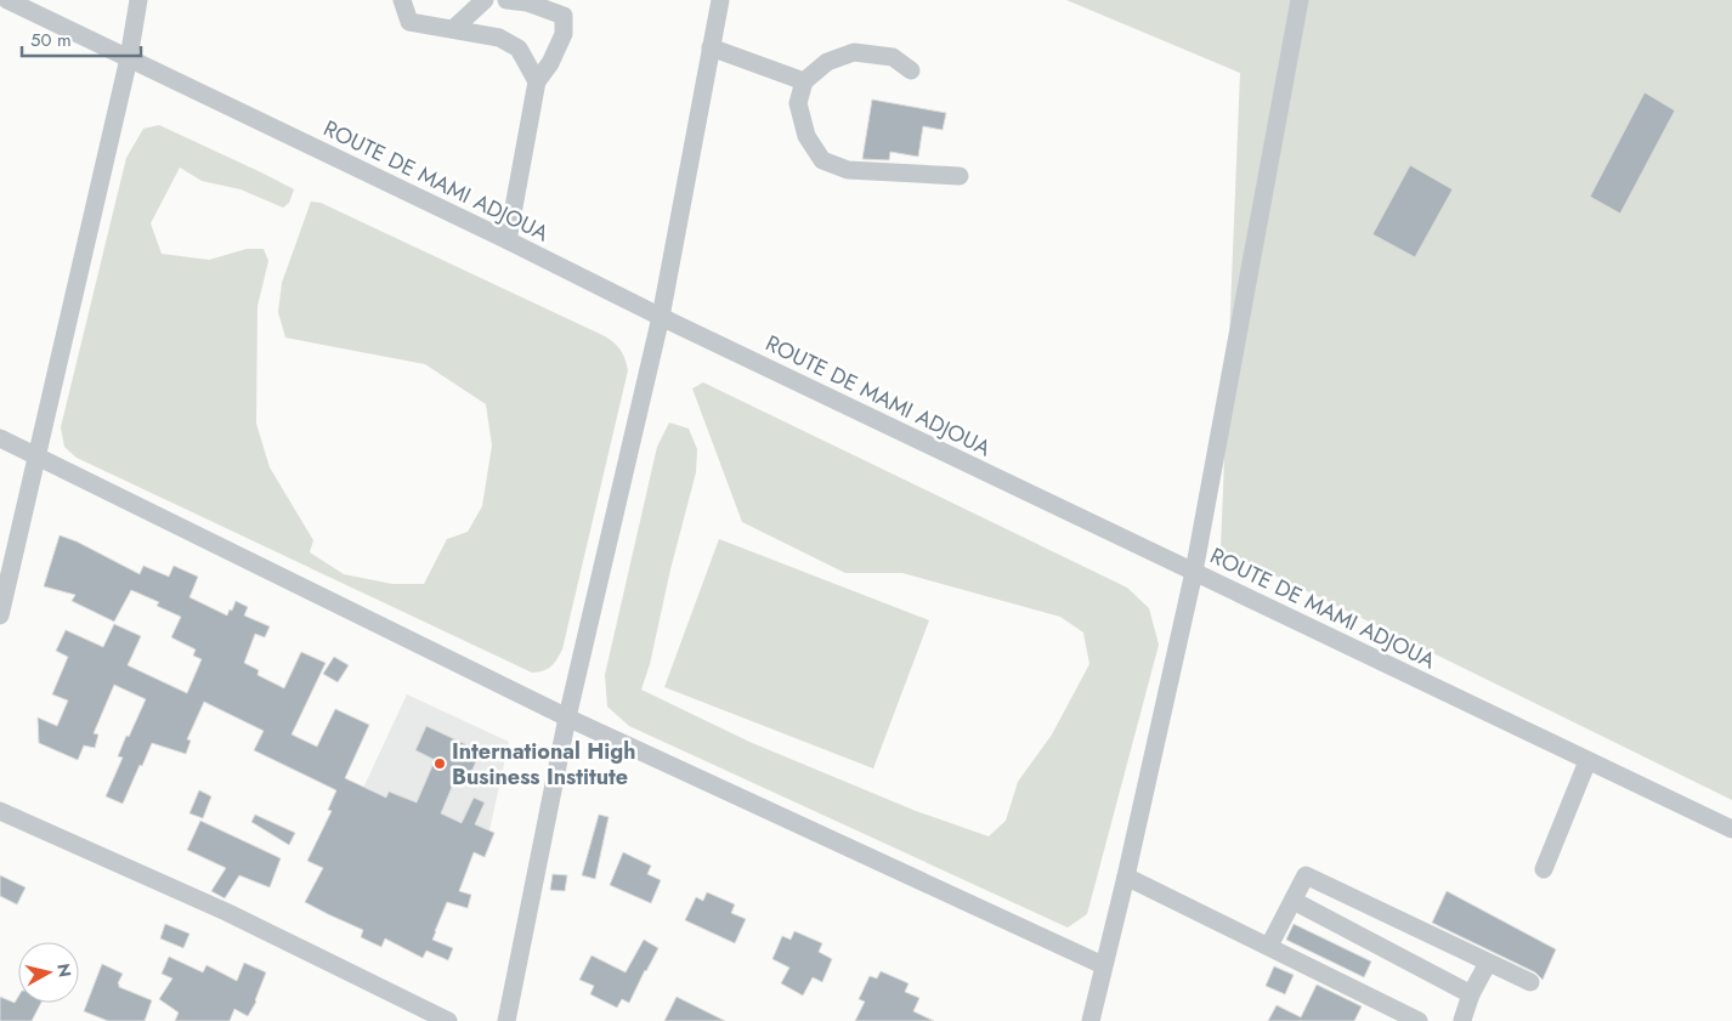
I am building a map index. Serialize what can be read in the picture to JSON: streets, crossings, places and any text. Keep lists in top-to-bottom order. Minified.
{"streets":{"street":["ROUTE DE MAMI ADJOUA"]},"places":["International High Business Institute"],"scale_bar":"50 m","north":"right"}
